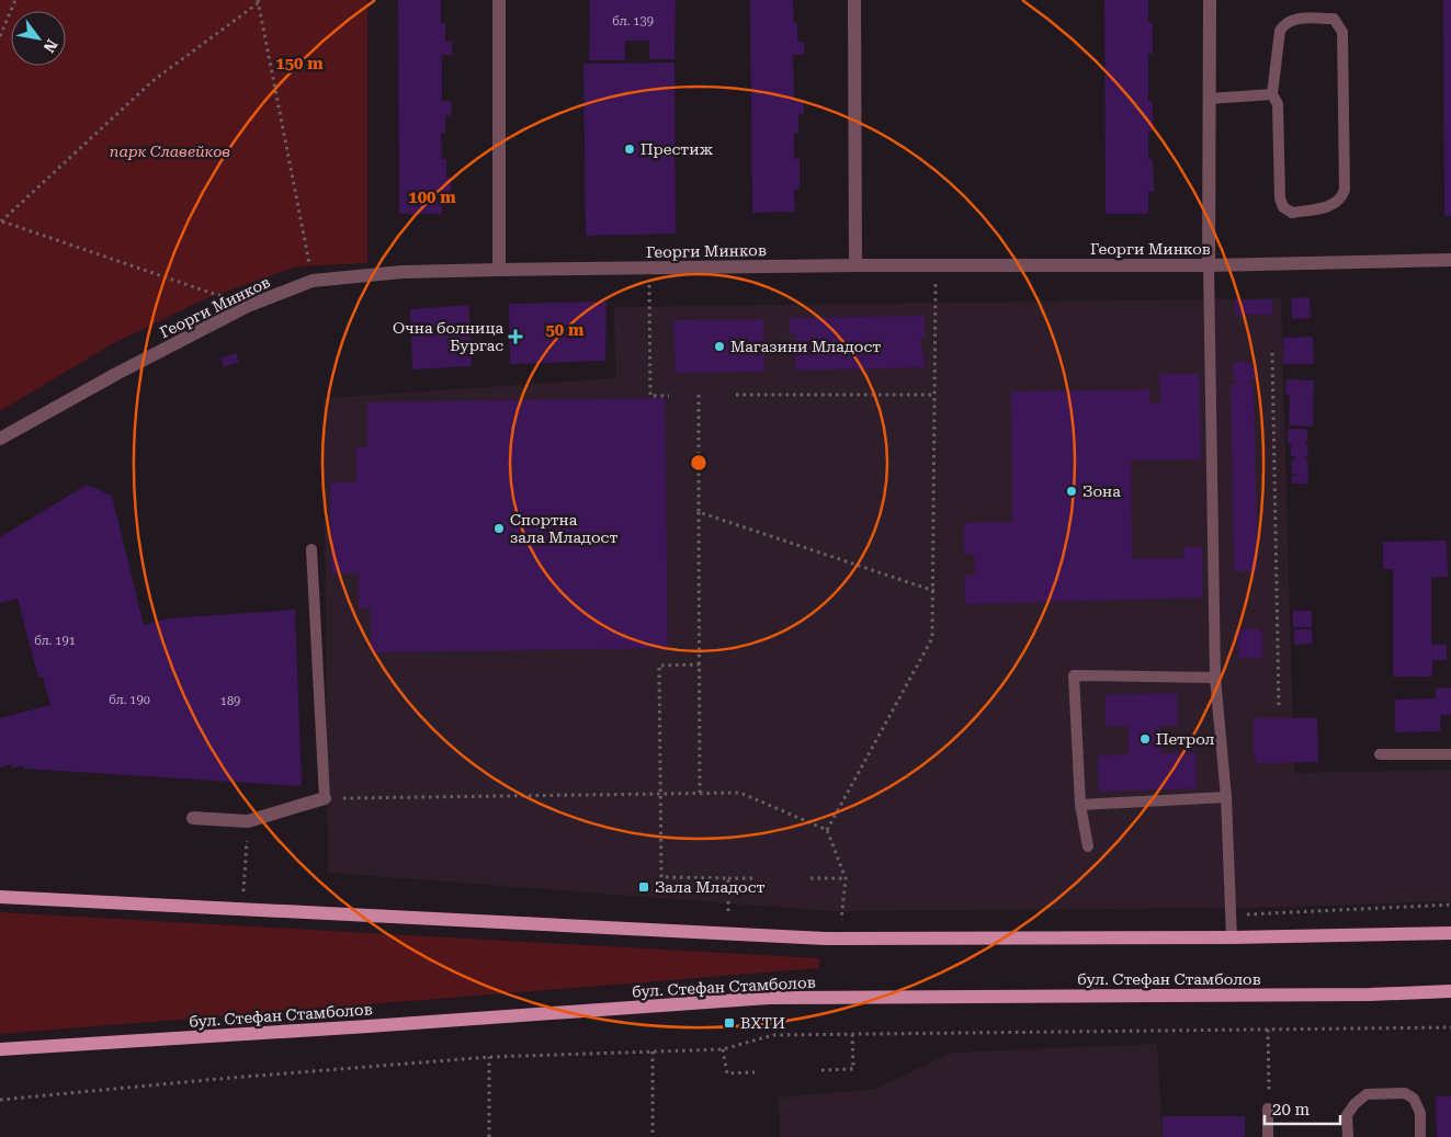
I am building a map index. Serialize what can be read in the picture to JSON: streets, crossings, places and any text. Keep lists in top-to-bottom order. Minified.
{"streets":{"main road":["бул. Стефан Стамболов"],"street":["Георги Минков"]},"parks":["парк Славейков"],"places":{"other":["Престиж","Магазини Mладост","Зона","Спортна зала Младост","Петрол"],"health":["Oчна болница Бургас"],"transit":["Зала Младост","ВХТИ"]},"house_numbers":["бл. 139","бл. 191","бл. 190","189"],"scale_bar":"20 m","north":"bottom right","rings":["150 m","100 m","50 m"]}
